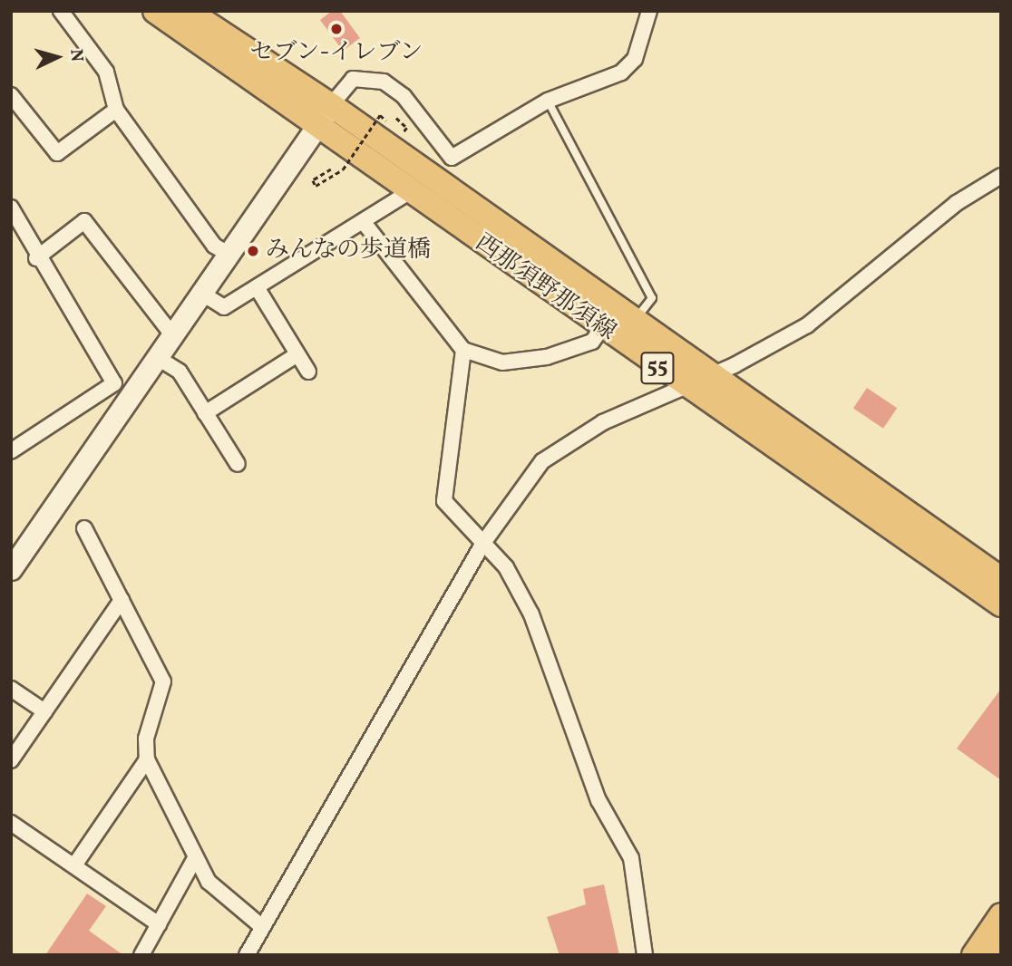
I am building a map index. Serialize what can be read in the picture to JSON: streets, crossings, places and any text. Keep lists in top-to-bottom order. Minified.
{"streets":{"main road":["西那須野那須線","55"]},"places":["セブン-イレブン","みんなの歩道橋"],"north":"right"}
